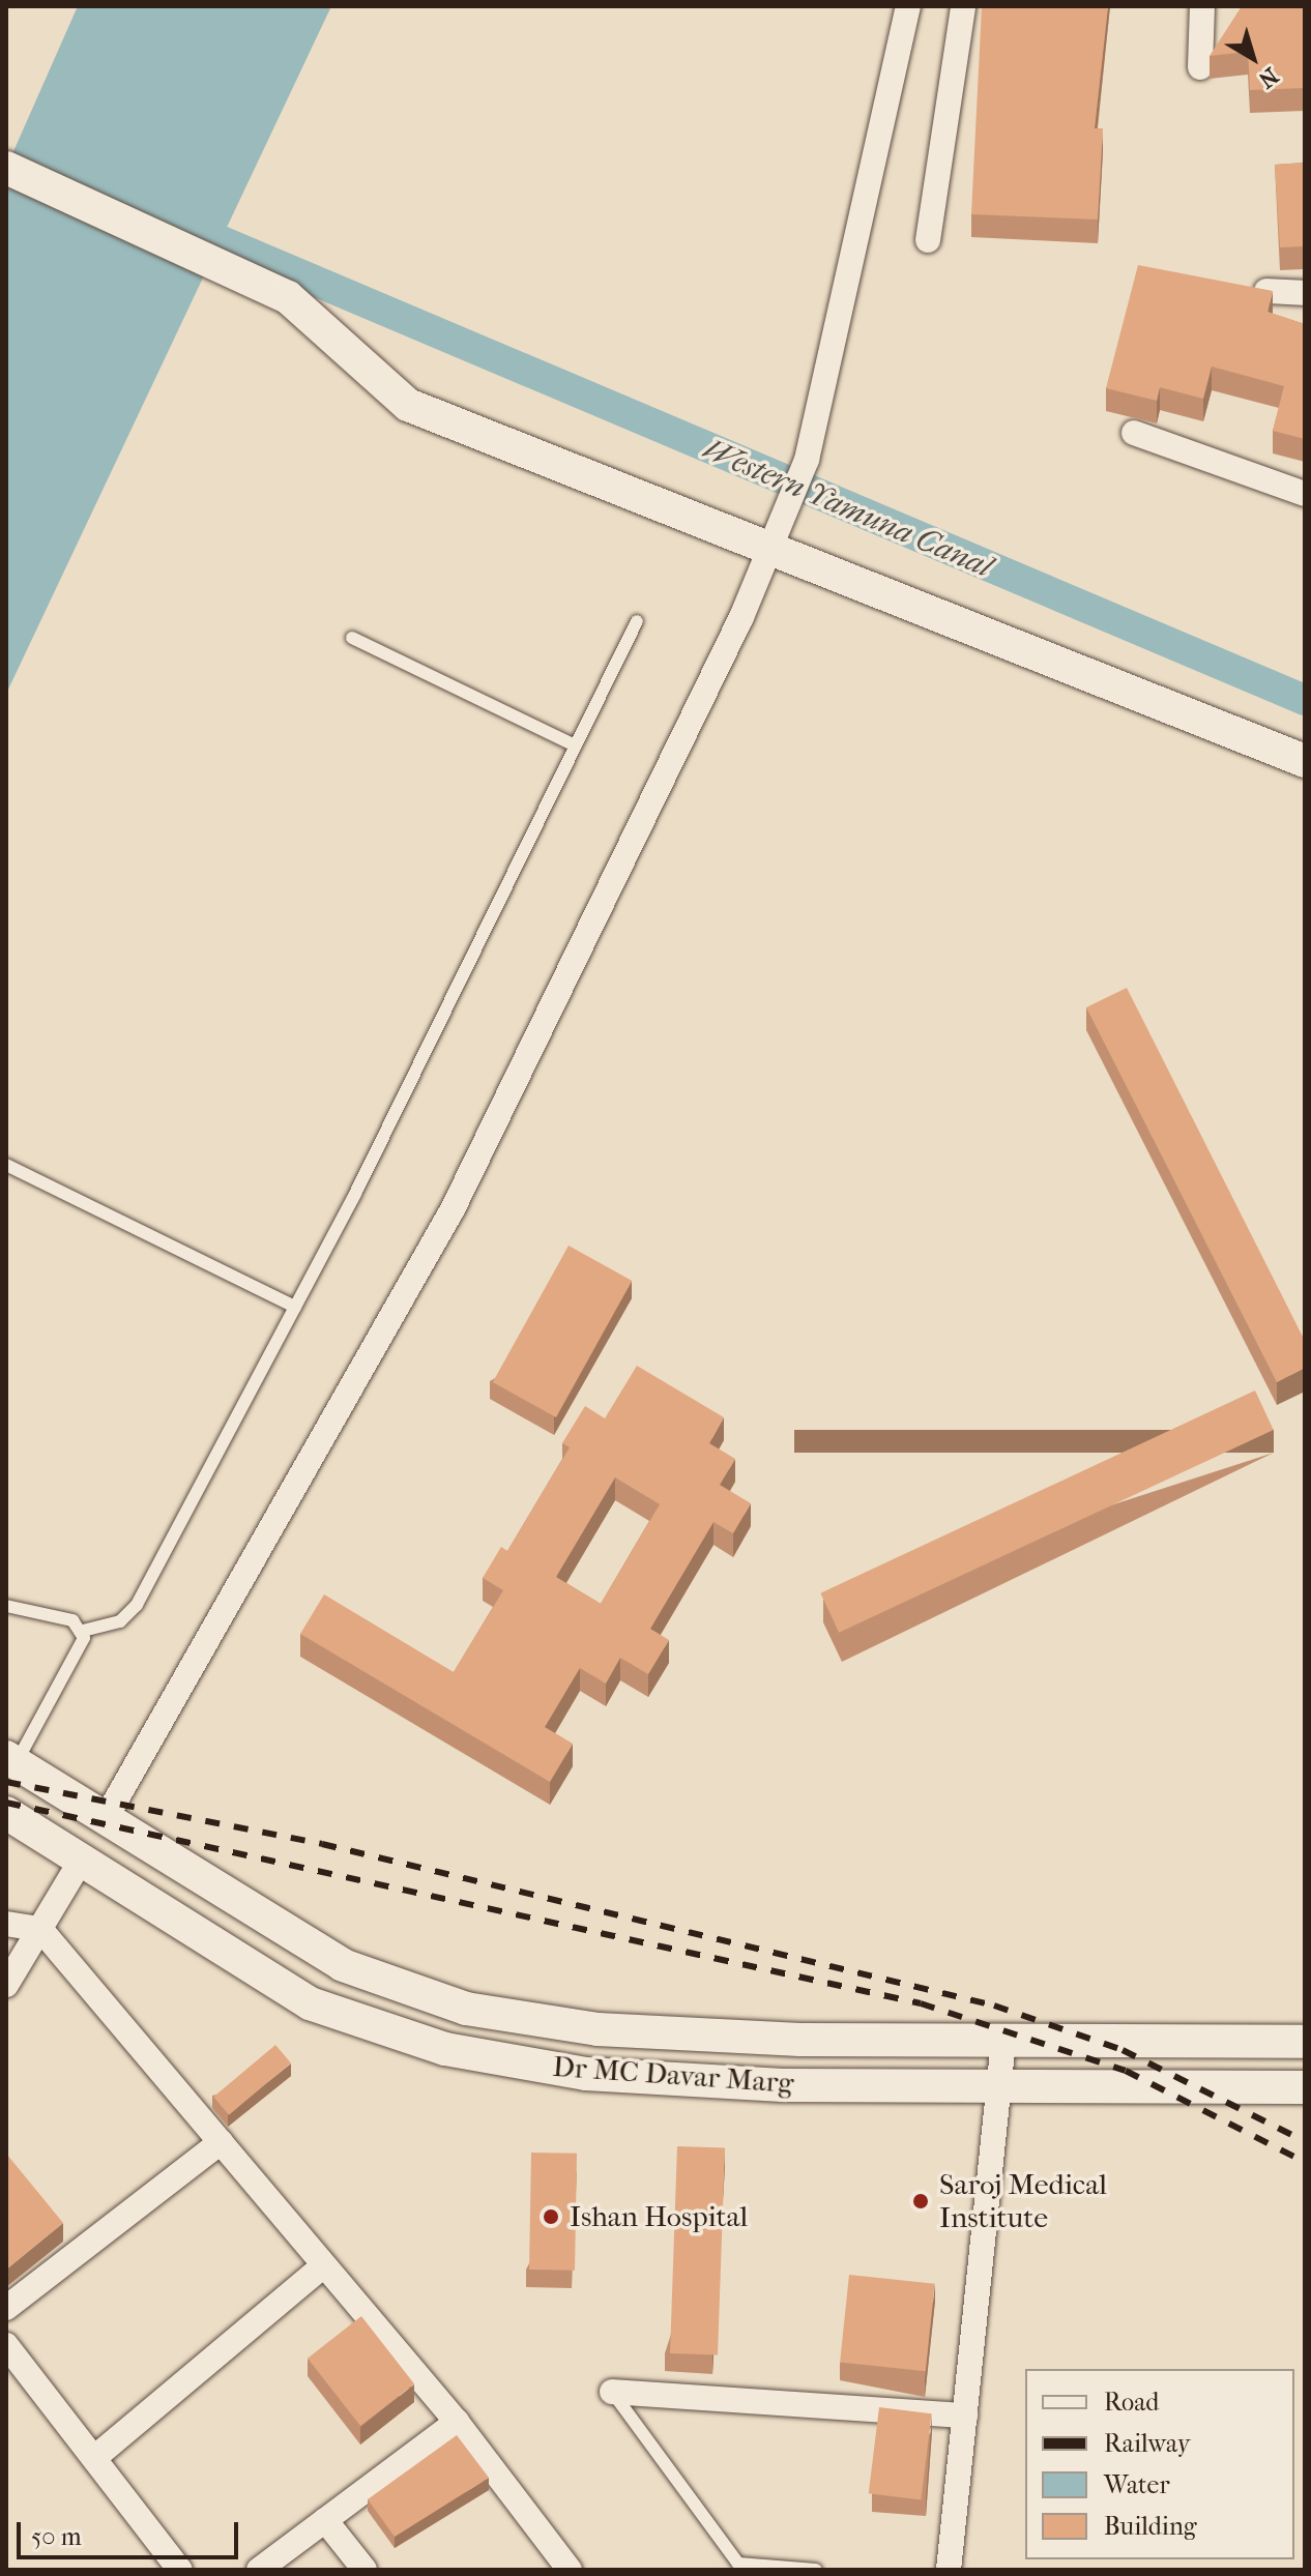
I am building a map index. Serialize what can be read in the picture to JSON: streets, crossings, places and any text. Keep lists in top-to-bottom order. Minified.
{"streets":{"street":["Dr MC Davar Marg"]},"water":["Western Yamuna Canal"],"places":["Saroj Medical Institute","Ishan Hospital"],"legend":["Road","Railway","Water","Building"],"scale_bar":"50 m","north":"bottom right"}
